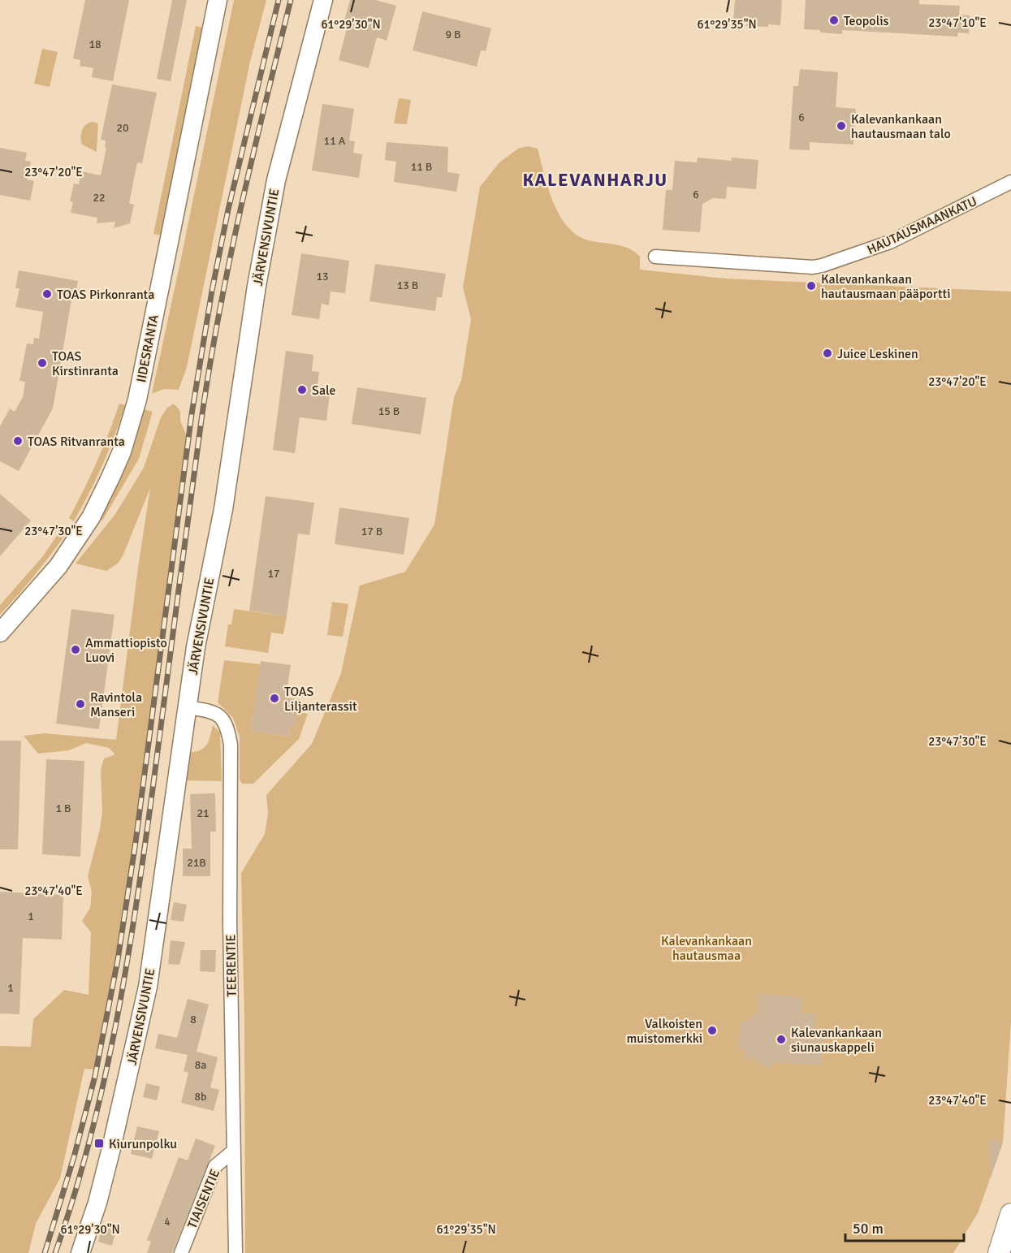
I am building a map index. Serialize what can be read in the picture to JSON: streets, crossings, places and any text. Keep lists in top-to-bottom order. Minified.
{"streets":{"street":["HAUTAUSMAANKATU","JÄRVENSIVUNTIE","IIDESRANTA","TEERENTIE","TIAISENTIE"]},"crossings":[["JÄRVENSIVUNTIE","TEERENTIE"],["TEERENTIE","TIAISENTIE"]],"districts":["KALEVANHARJU"],"parks":["Kalevankankaan hautausmaa"],"places":{"other":["Teopolis","Kalevankankaan hautausmaan talo","Kalevankankaan hautausmaan pääportti","TOAS Pirkonranta","Juice Leskinen","TOAS Kirstinranta","Sale","TOAS Ritvanranta","Ammattiopisto Luovi","TOAS Liljanterassit","Ravintola Manseri","Valkoisten muistomerkki","Kalevankankaan siunauskappeli"],"transit":["Kiurunpolku"]},"house_numbers":["9 B","18","6","20","11 A","11 B","6","22","13","13 B","15 B","17 B","17","1 B","21","21B","1","1","8","8a","8b","4"],"scale_bar":"50 m","coordinates":["23°47'10\"E","61°29'30\"N","61°29'35\"N","23°47'20\"E","23°47'30\"E","23°47'40\"E"]}
